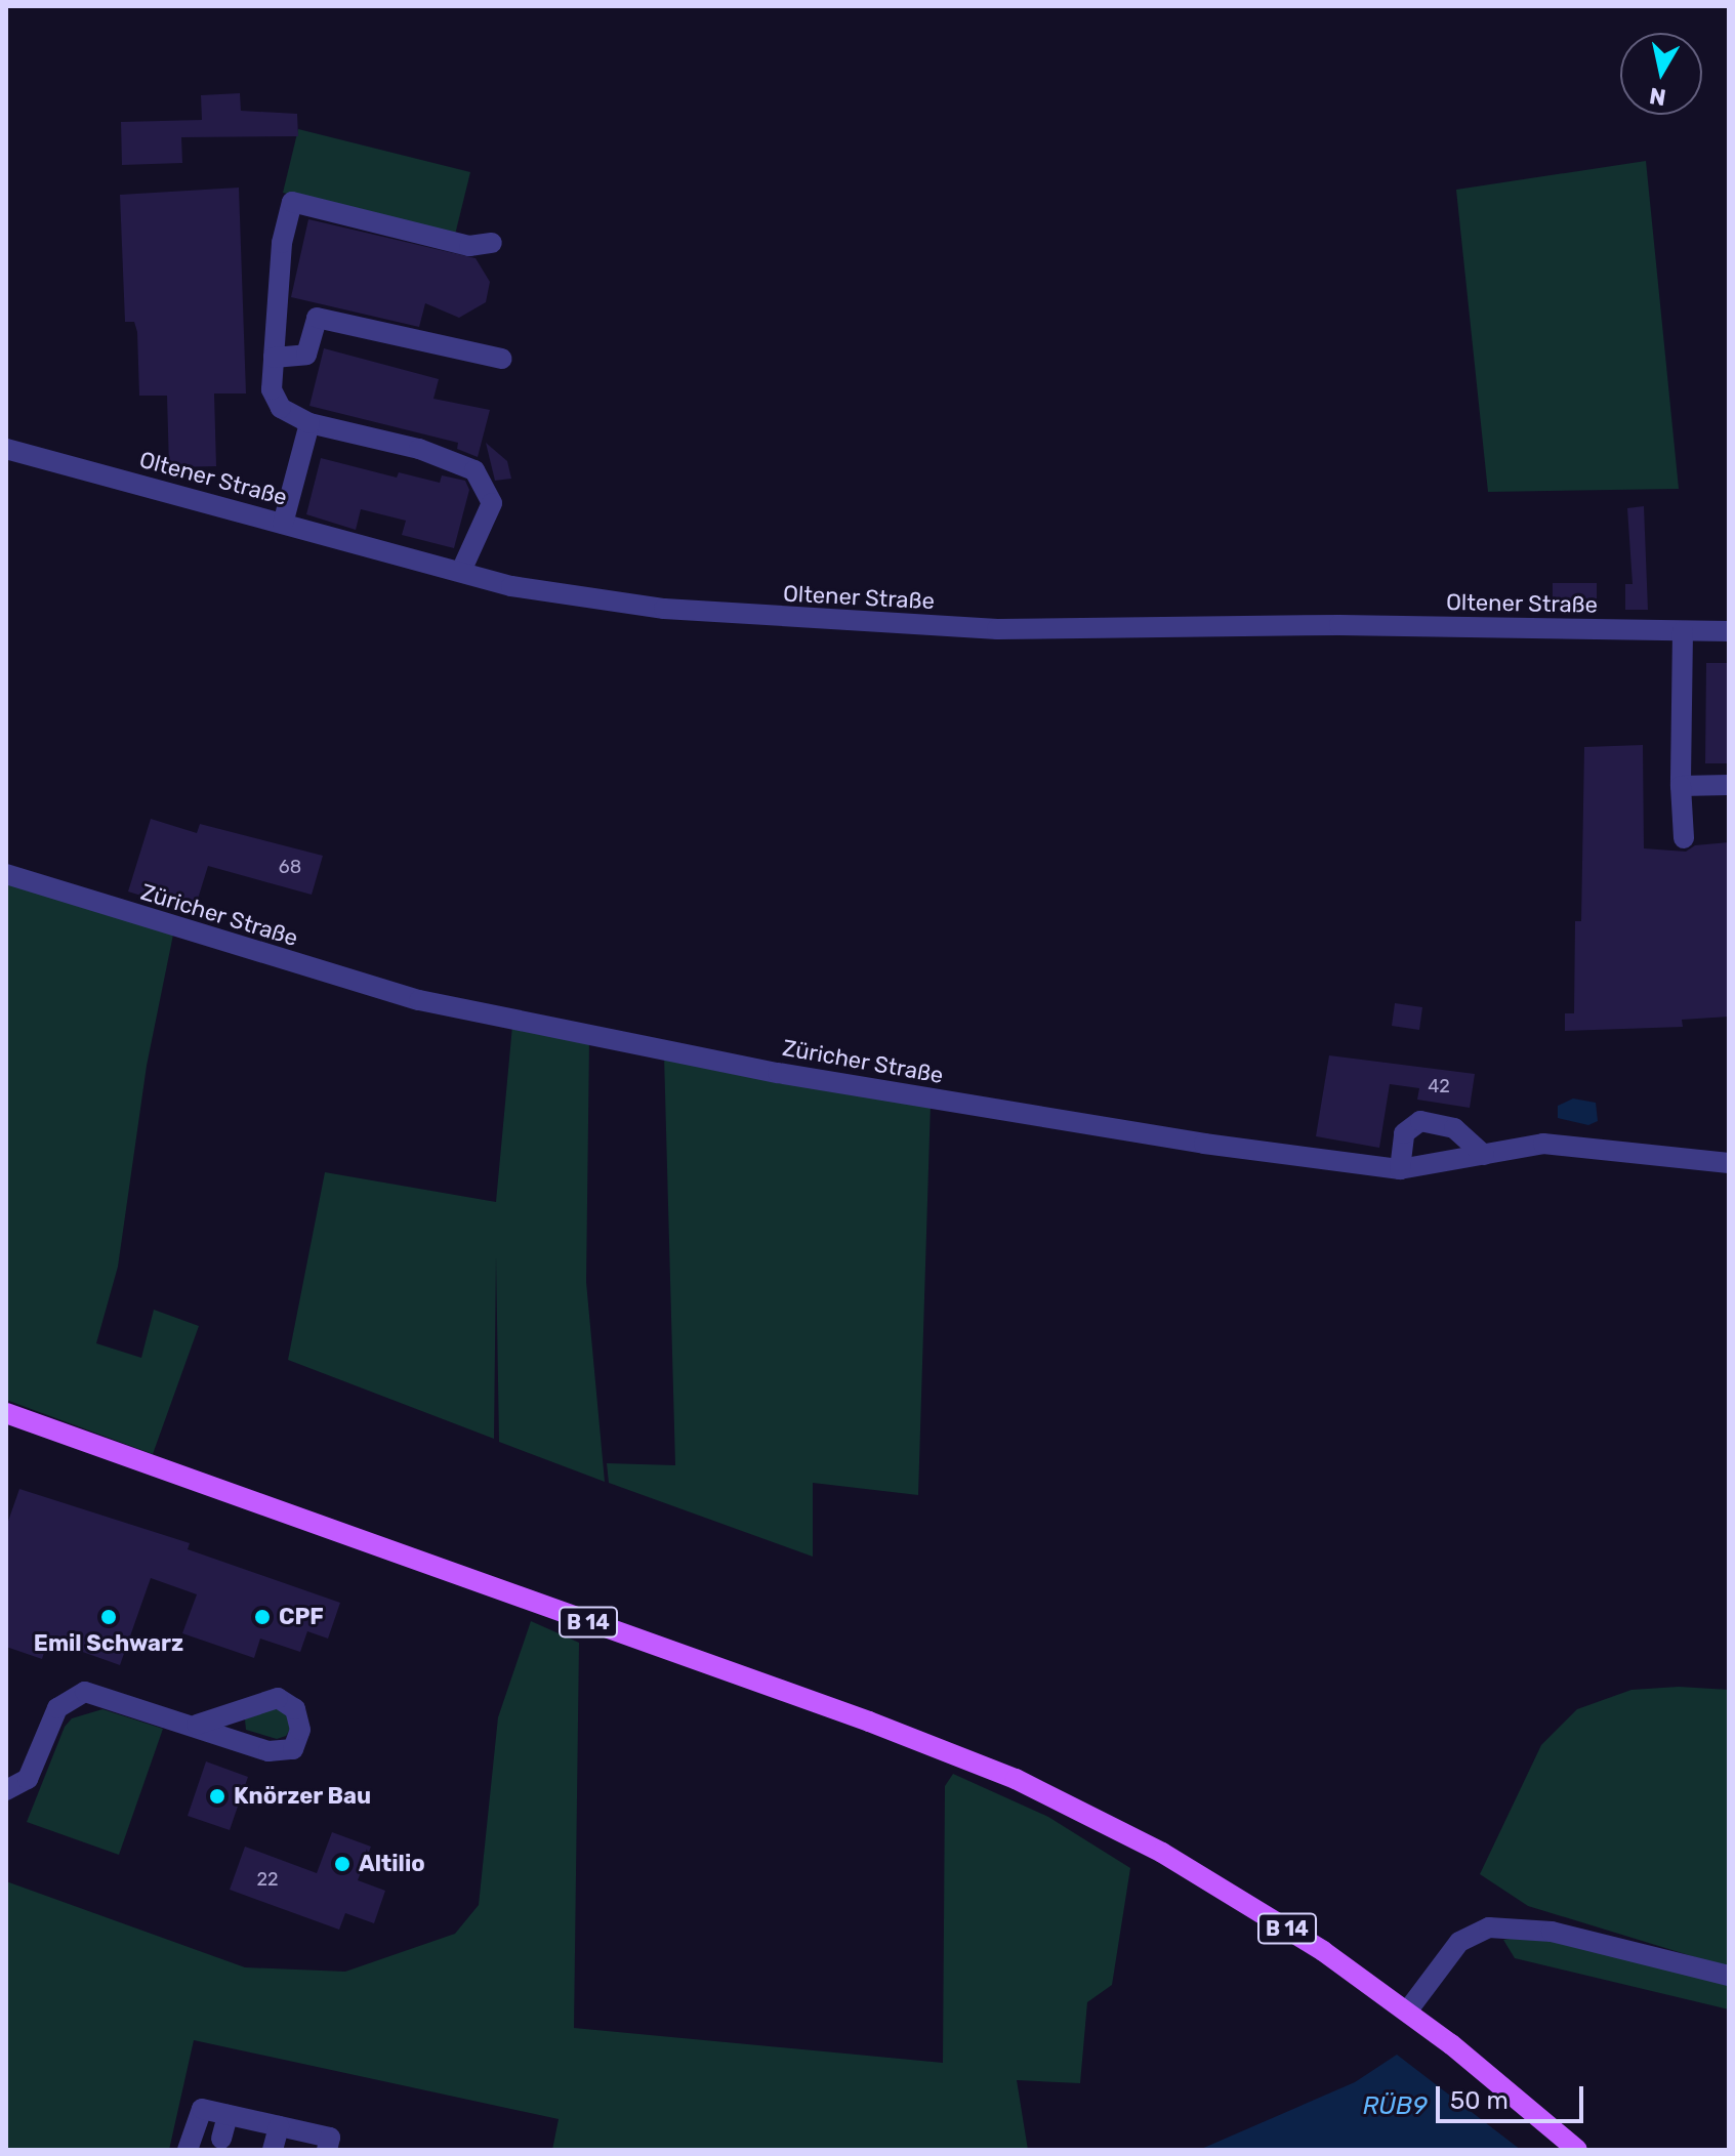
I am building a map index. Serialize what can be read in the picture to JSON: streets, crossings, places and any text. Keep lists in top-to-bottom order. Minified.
{"streets":{"main road":["B 14"],"street":["Oltener Straße","Züricher Straße"]},"water":["RÜB9"],"places":["Emil Schwarz","CPF","Knörzer Bau","Altilio"],"house_numbers":["68","42","22"],"scale_bar":"50 m","north":"bottom"}
